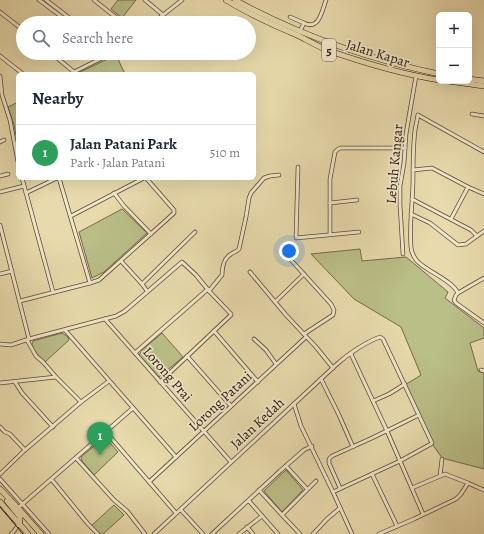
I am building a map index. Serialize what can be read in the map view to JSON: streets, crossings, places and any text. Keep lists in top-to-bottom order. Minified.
{"streets":{"highway":["5","Jalan Kapar"],"street":["Lebuh Kangar","Lorong Prai","Lorong Patani","Jalan Kedah"]},"crossings":[["Jalan Kapar","Lebuh Kangar"],["Lorong Prai","Lorong Patani"],["Lorong Prai","Jalan Kedah"]],"page":{"map_buttons":["+","−"],"search":"Search here","heading":"Nearby","list":[{"mark":"1","name":"Jalan Patani Park","note":"Park · Jalan Patani","value":"510 m"}],"pins":"1"}}
